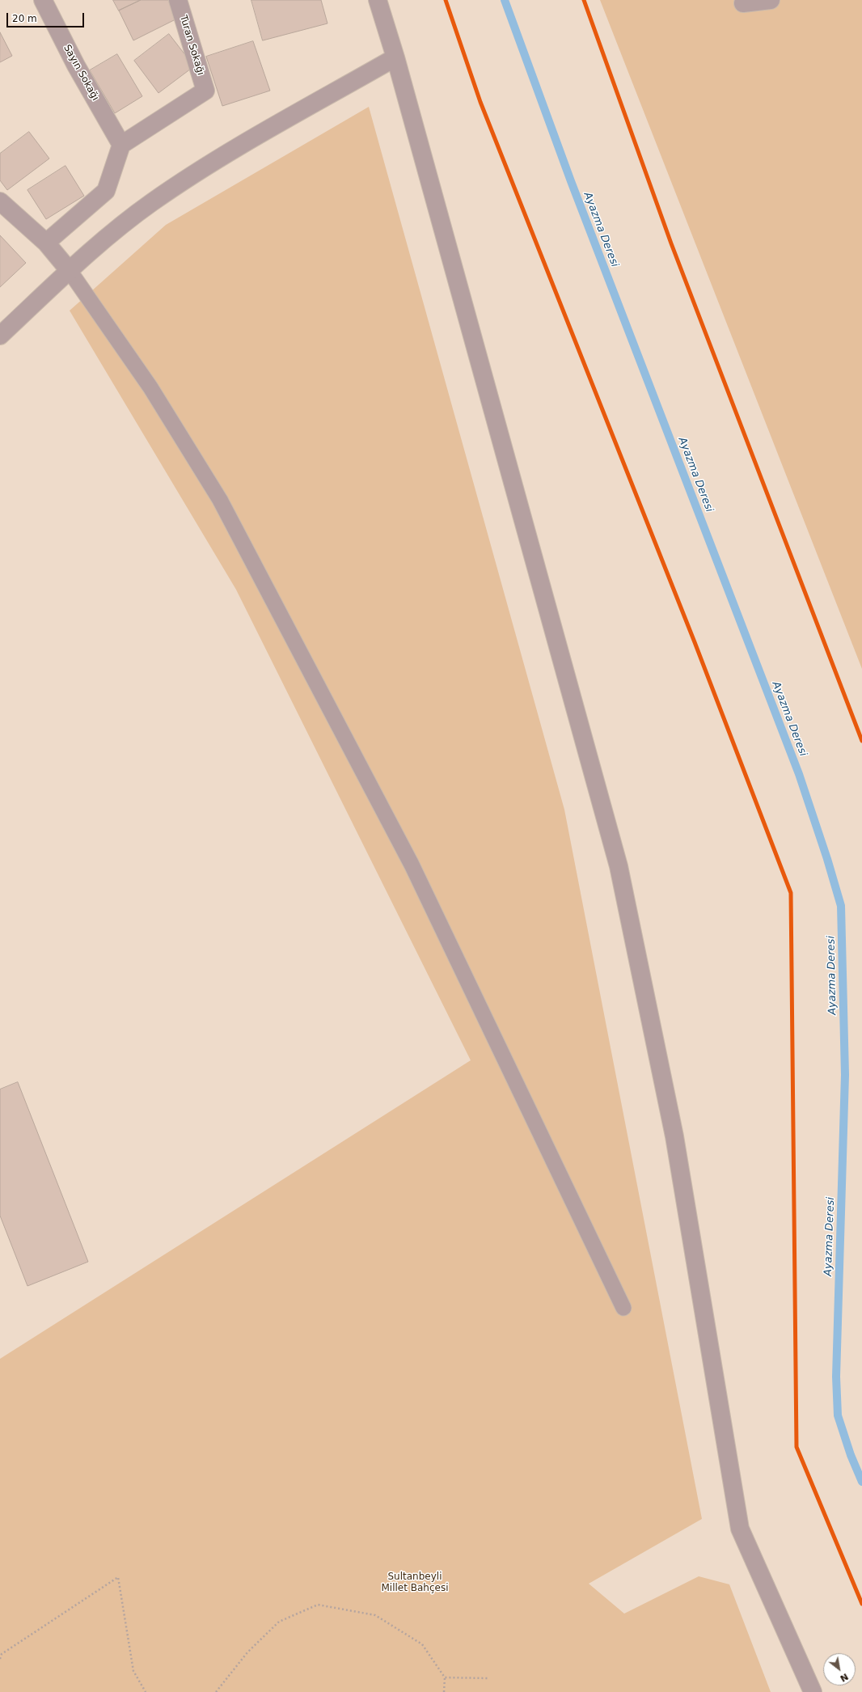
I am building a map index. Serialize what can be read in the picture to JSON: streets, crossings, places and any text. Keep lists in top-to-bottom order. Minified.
{"streets":{"street":["Turan Sokağı","Sayın Sokağı"]},"crossings":[["Turan Sokağı","Sayın Sokağı"]],"water":["Ayazma Deresi"],"parks":["Sultanbeyli Millet Bahçesi"],"scale_bar":"20 m","north":"bottom right"}
